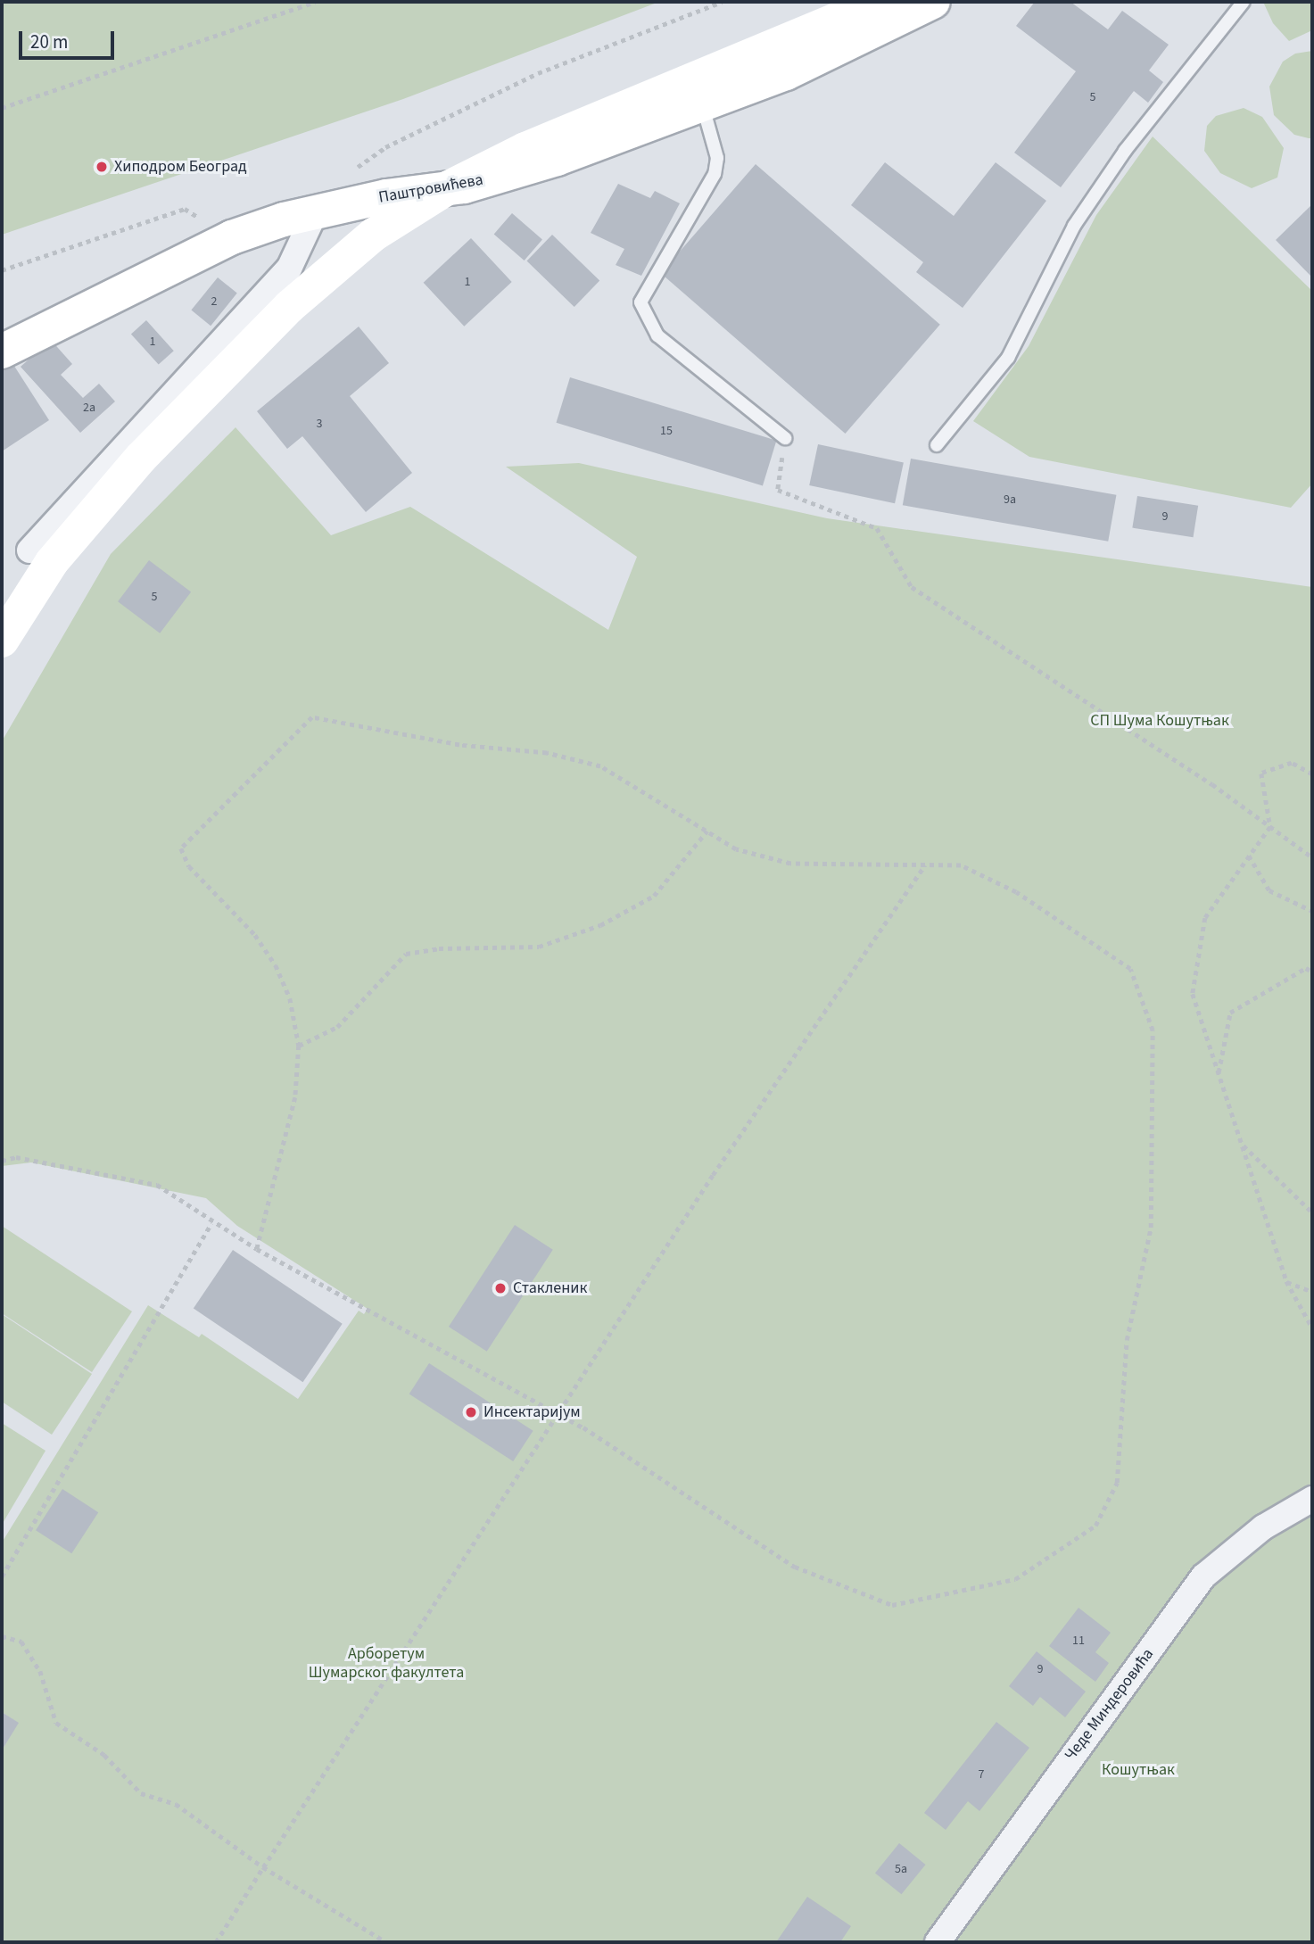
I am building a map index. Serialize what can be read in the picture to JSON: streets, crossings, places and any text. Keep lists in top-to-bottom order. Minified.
{"streets":{"main road":["Паштровићева"],"street":["Чеде Миндеровића"]},"parks":["СП Шума Кошутњак","Арборетум Шумарског факултета","Кошутњак"],"places":["Хиподром Београд","Стакленик","Инсектаријум"],"house_numbers":["5","1","2","1","2a","3","15","9a","9","5","11","9","7","5a"],"scale_bar":"20 m"}
